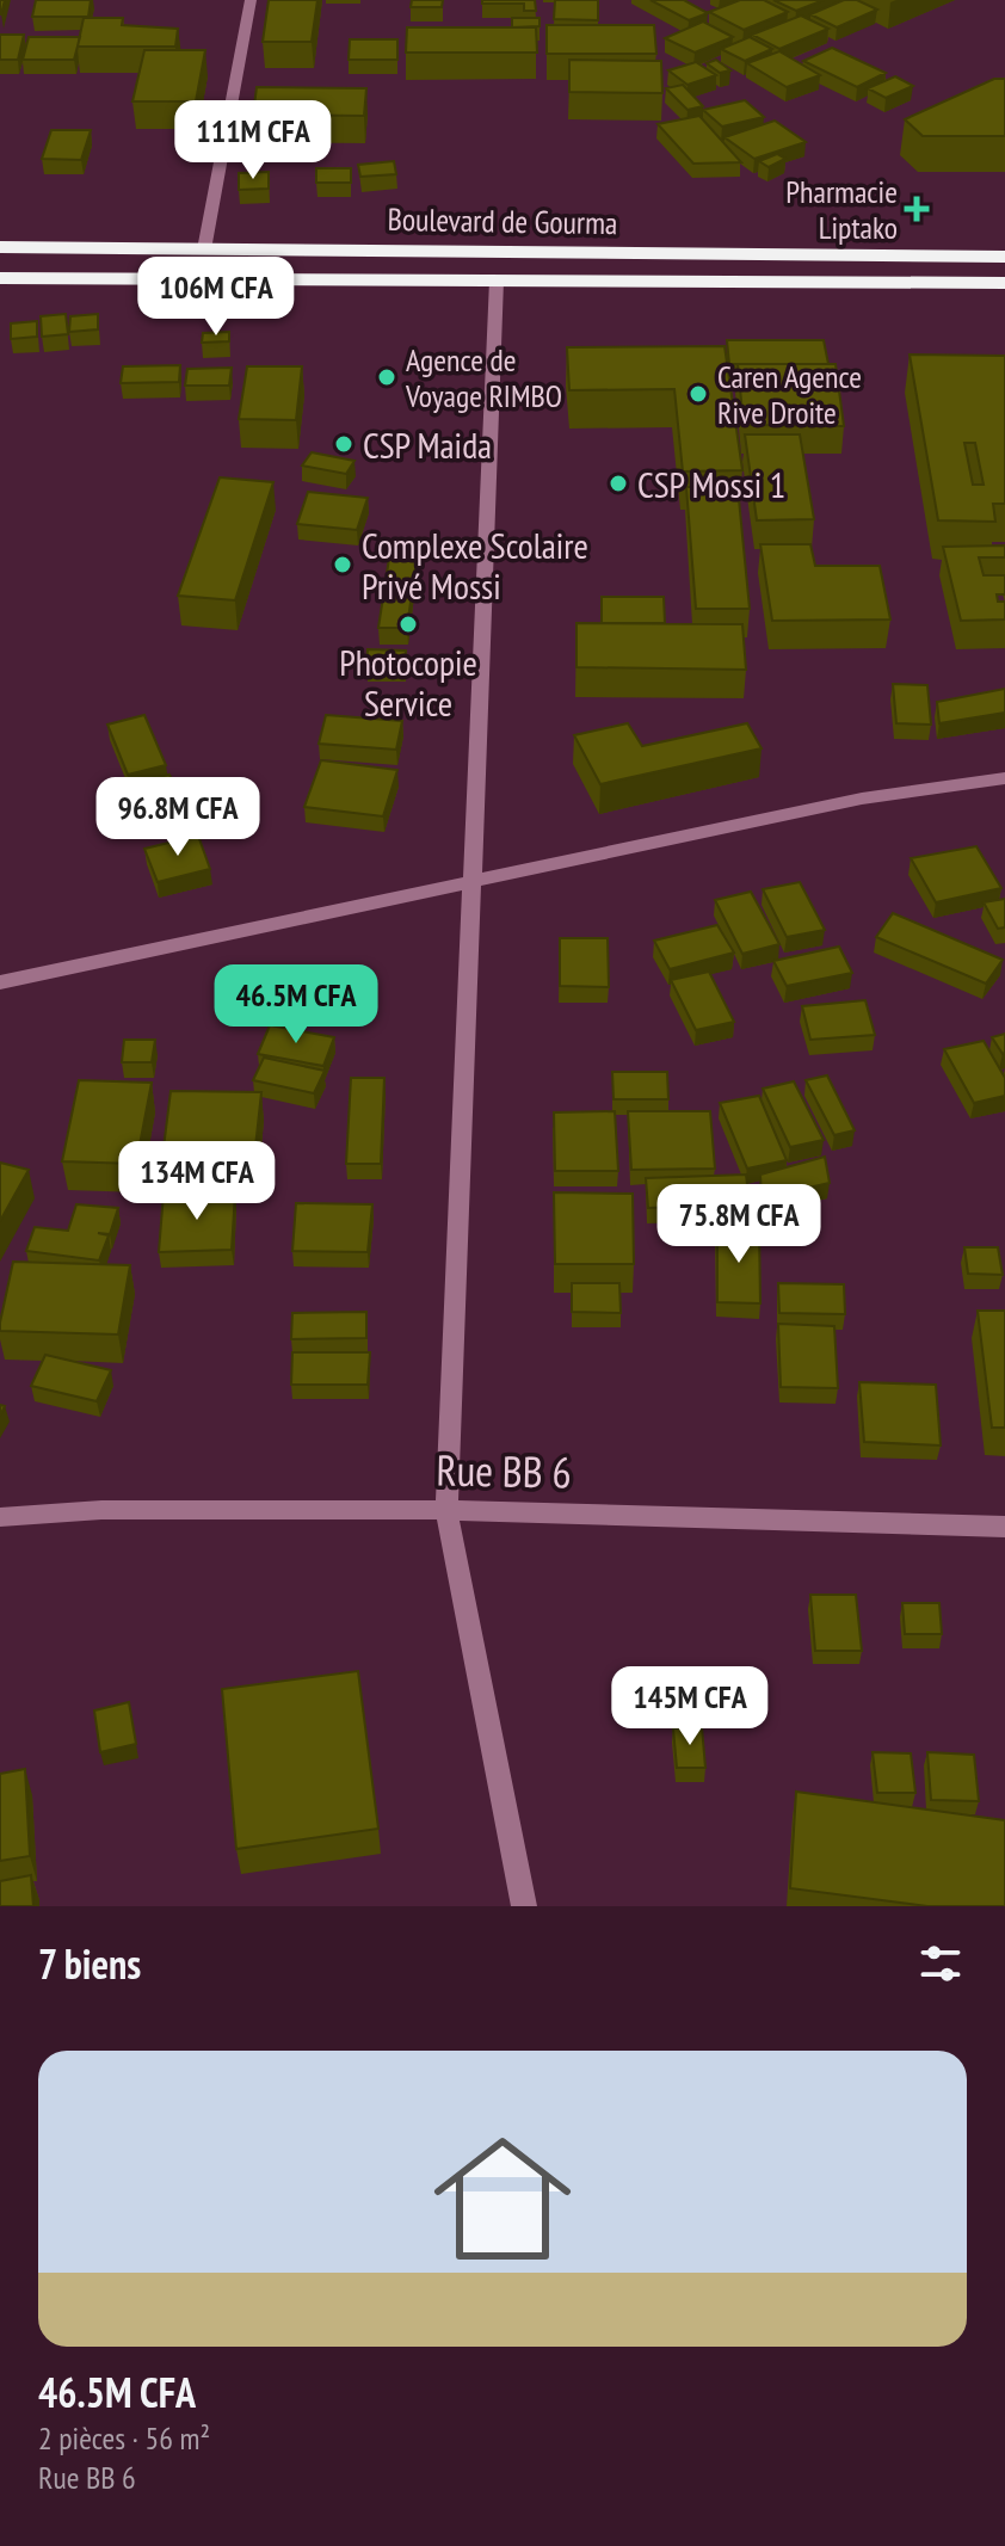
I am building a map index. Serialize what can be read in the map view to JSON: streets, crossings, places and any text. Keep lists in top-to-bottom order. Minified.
{"streets":{"highway":["Boulevard de Gourma"],"street":["Rue BB 6"]},"places":{"health":["Pharmacie Liptako"],"other":["Agence de Voyage RIMBO","Caren Agence Rive Droite","CSP Maida","CSP Mossi 1","Complexe Scolaire Privé Mossi","Photocopie Service"]},"page":{"price":["111M CFA","106M CFA","96.8M CFA","46.5M CFA","134M CFA","75.8M CFA","145M CFA"],"heading":"7 biens","list":[{"name":"46.5M CFA","note":"2 pièces · 56 m² · Rue BB 6"}]}}
